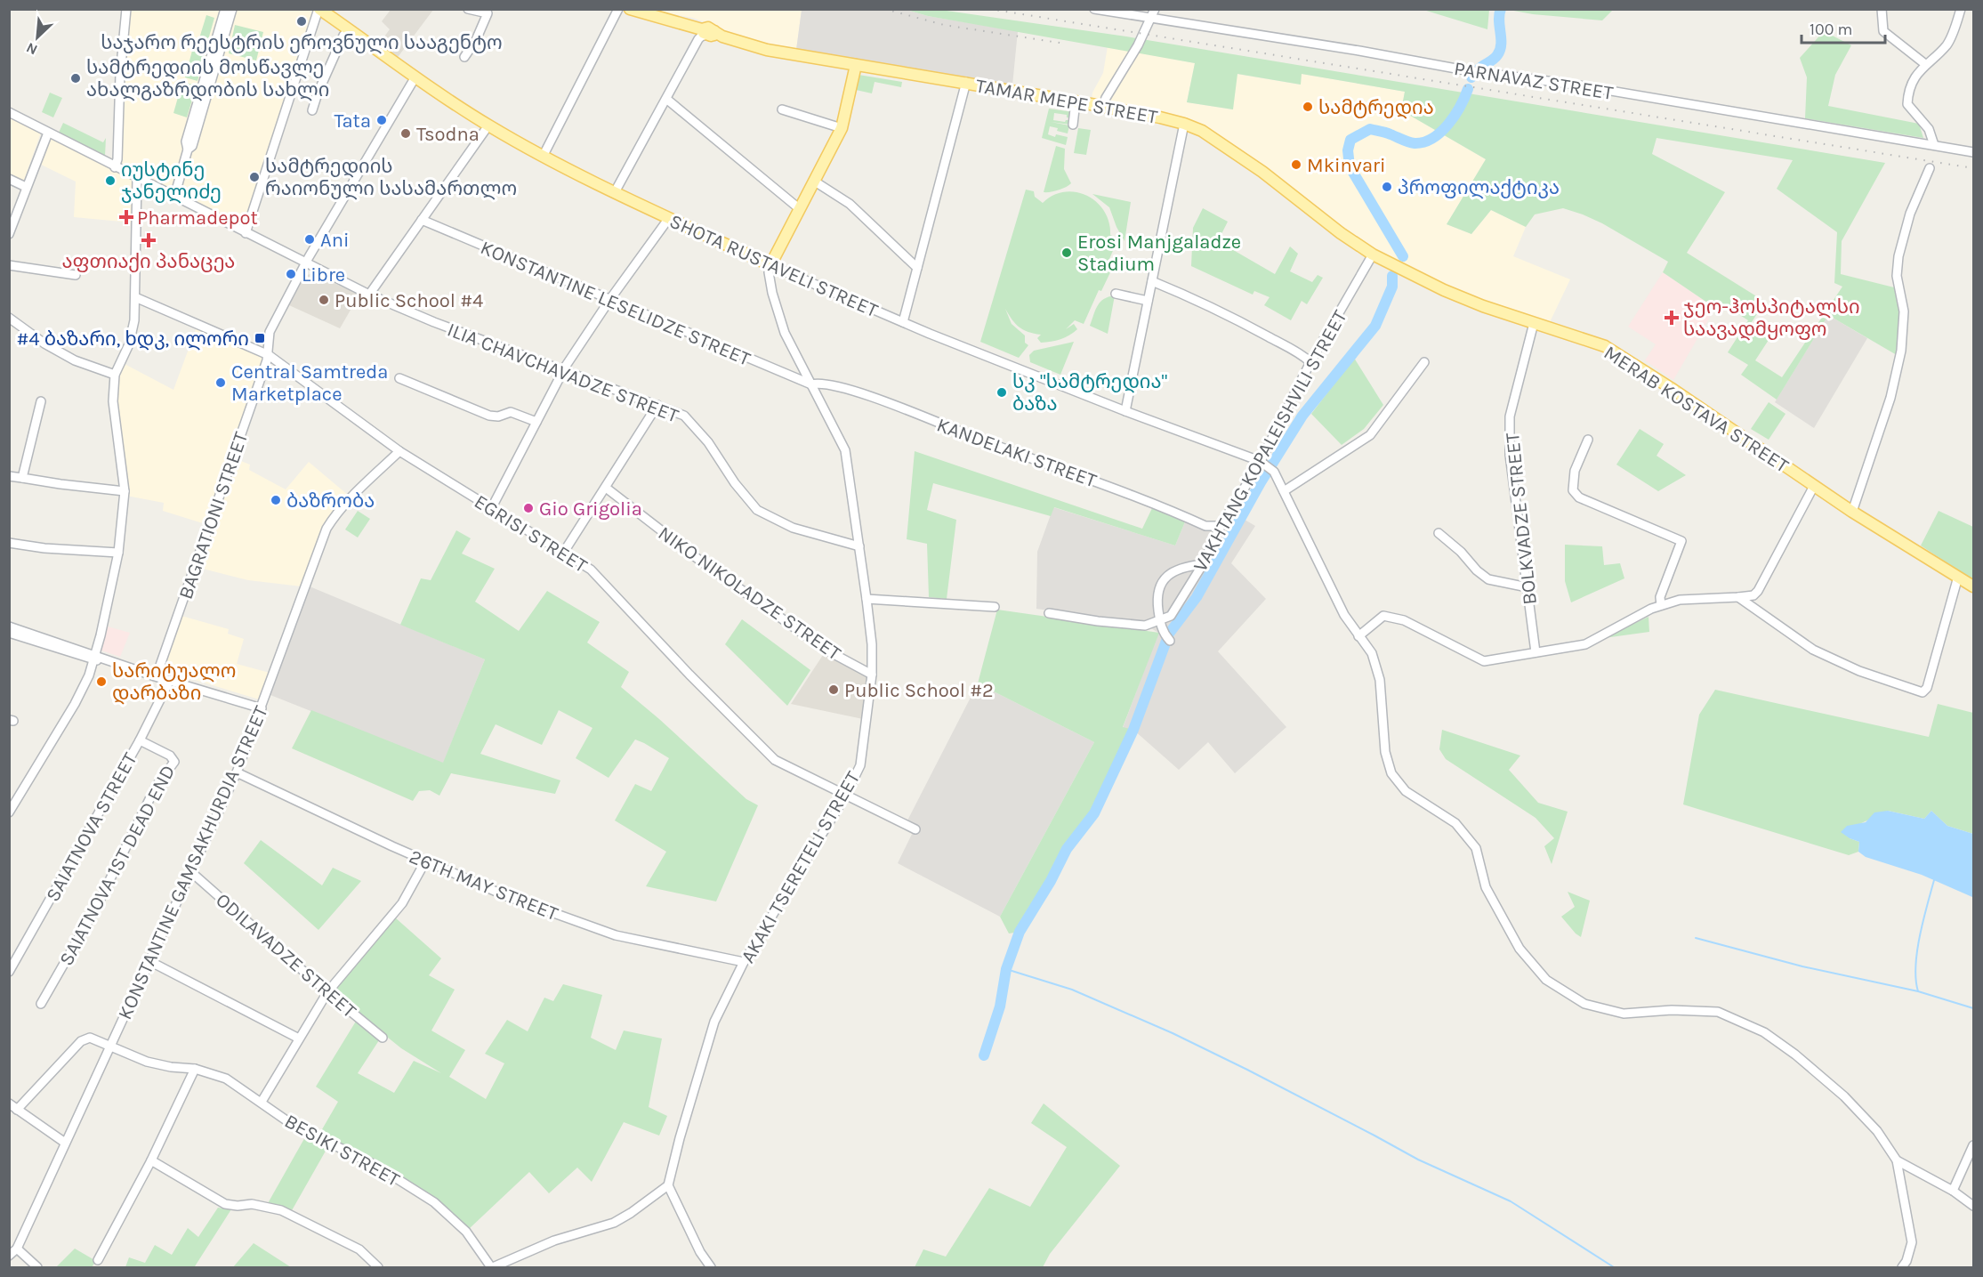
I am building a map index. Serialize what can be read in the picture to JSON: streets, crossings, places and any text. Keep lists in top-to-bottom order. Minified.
{"streets":{"main road":["TAMAR MEPE STREET","SHOTA RUSTAVELI STREET","MERAB KOSTAVA STREET"],"street":["PARNAVAZ STREET","KONSTANTINE LESELIDZE STREET","ILIA CHAVCHAVADZE STREET","VAKHTANG KOPALEISHVILI STREET","KANDELAKI STREET","BAGRATIONI STREET","BOLKVADZE STREET","EGRISI STREET","NIKO NIKOLADZE STREET","SAIATNOVA STREET","KONSTANTINE GAMSAKHURDIA STREET","SAIATNOVA 1ST DEAD END","AKAKI TSERETELI STREET","26TH MAY STREET","ODILAVADZE STREET","BESIKI STREET"]},"crossings":[["TAMAR MEPE STREET","MERAB KOSTAVA STREET"],["TAMAR MEPE STREET","VAKHTANG KOPALEISHVILI STREET"],["SHOTA RUSTAVELI STREET","VAKHTANG KOPALEISHVILI STREET"],["SHOTA RUSTAVELI STREET","BAGRATIONI STREET"],["SHOTA RUSTAVELI STREET","AKAKI TSERETELI STREET"],["KONSTANTINE LESELIDZE STREET","KANDELAKI STREET"],["KONSTANTINE LESELIDZE STREET","AKAKI TSERETELI STREET"],["ILIA CHAVCHAVADZE STREET","BAGRATIONI STREET"],["ILIA CHAVCHAVADZE STREET","AKAKI TSERETELI STREET"],["MERAB KOSTAVA STREET","VAKHTANG KOPALEISHVILI STREET"],["MERAB KOSTAVA STREET","BOLKVADZE STREET"],["VAKHTANG KOPALEISHVILI STREET","KANDELAKI STREET"],["KANDELAKI STREET","AKAKI TSERETELI STREET"],["BAGRATIONI STREET","EGRISI STREET"],["EGRISI STREET","KONSTANTINE GAMSAKHURDIA STREET"],["EGRISI STREET","AKAKI TSERETELI STREET"],["NIKO NIKOLADZE STREET","AKAKI TSERETELI STREET"],["SAIATNOVA STREET","SAIATNOVA 1ST DEAD END"],["KONSTANTINE GAMSAKHURDIA STREET","26TH MAY STREET"],["KONSTANTINE GAMSAKHURDIA STREET","ODILAVADZE STREET"],["KONSTANTINE GAMSAKHURDIA STREET","BESIKI STREET"],["AKAKI TSERETELI STREET","26TH MAY STREET"]],"places":{"other":["საჯარო რეესტრის ეროვნული სააგენტო","სამტრედიის მოსწავლე ახალგაზრდობის სახლი","სამტრედია","Tata","Tsodna","Mkinvari","სამტრედიის რაიონული სასამართლო","იუსტინე ჯანელიძე","პროფილაქტიკა","Ani","Erosi Manjgaladze Stadium","Libre","Public School #4","Central Samtreda Marketplace","სკ \"სამტრედია\" ბაზა","ბაზრობა","Gio Grigolia","სარიტუალო დარბაზი","Public School #2"],"health":["Pharmadepot","აფთიაქი პანაცეა","ჯეო-ჰოსპიტალსი საავადმყოფო"],"transit":["#4 ბაზარი, ხდკ, ილორი"]},"scale_bar":"100 m","north":"bottom left"}
